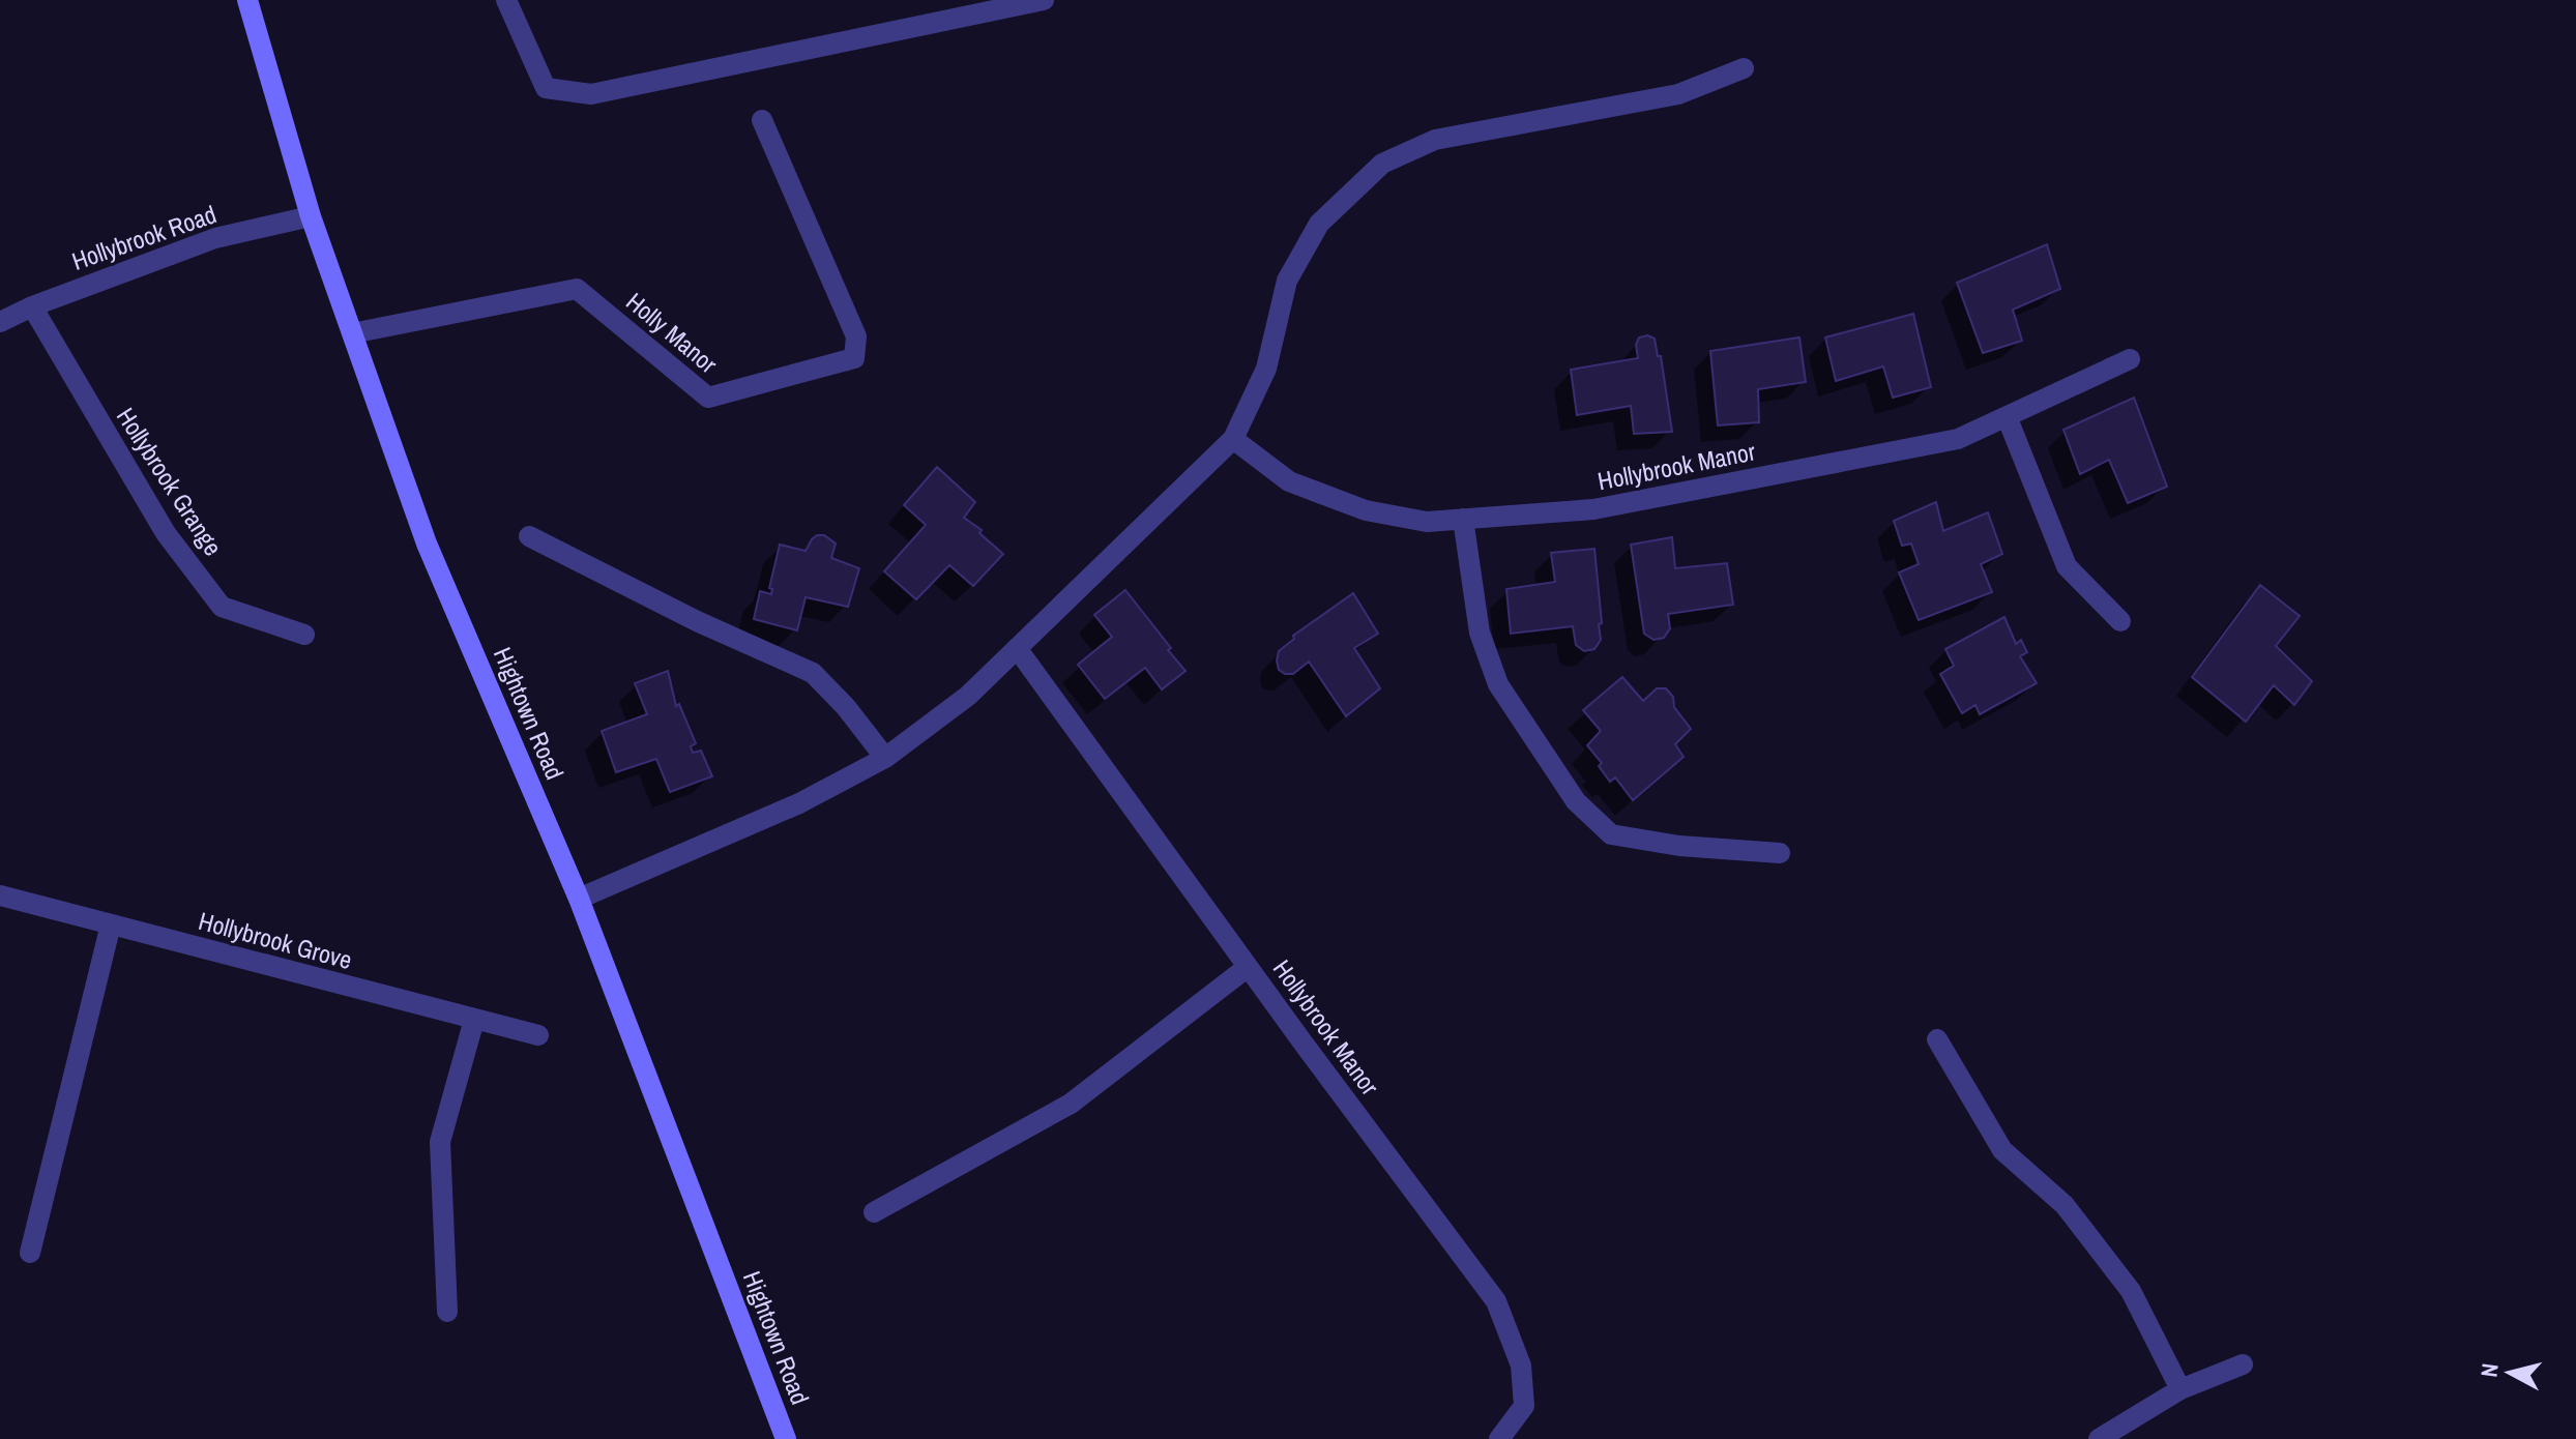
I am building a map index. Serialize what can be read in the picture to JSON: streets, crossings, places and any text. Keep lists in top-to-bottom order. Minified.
{"streets":{"main road":["Hightown Road"],"street":["Hollybrook Road","Holly Manor","Hollybrook Manor","Hollybrook Grange","Hollybrook Grove"]},"crossings":[["Hollybrook Road","Hollybrook Grange"],["Hollybrook Road","Hightown Road"],["Holly Manor","Hightown Road"]],"north":"left"}
